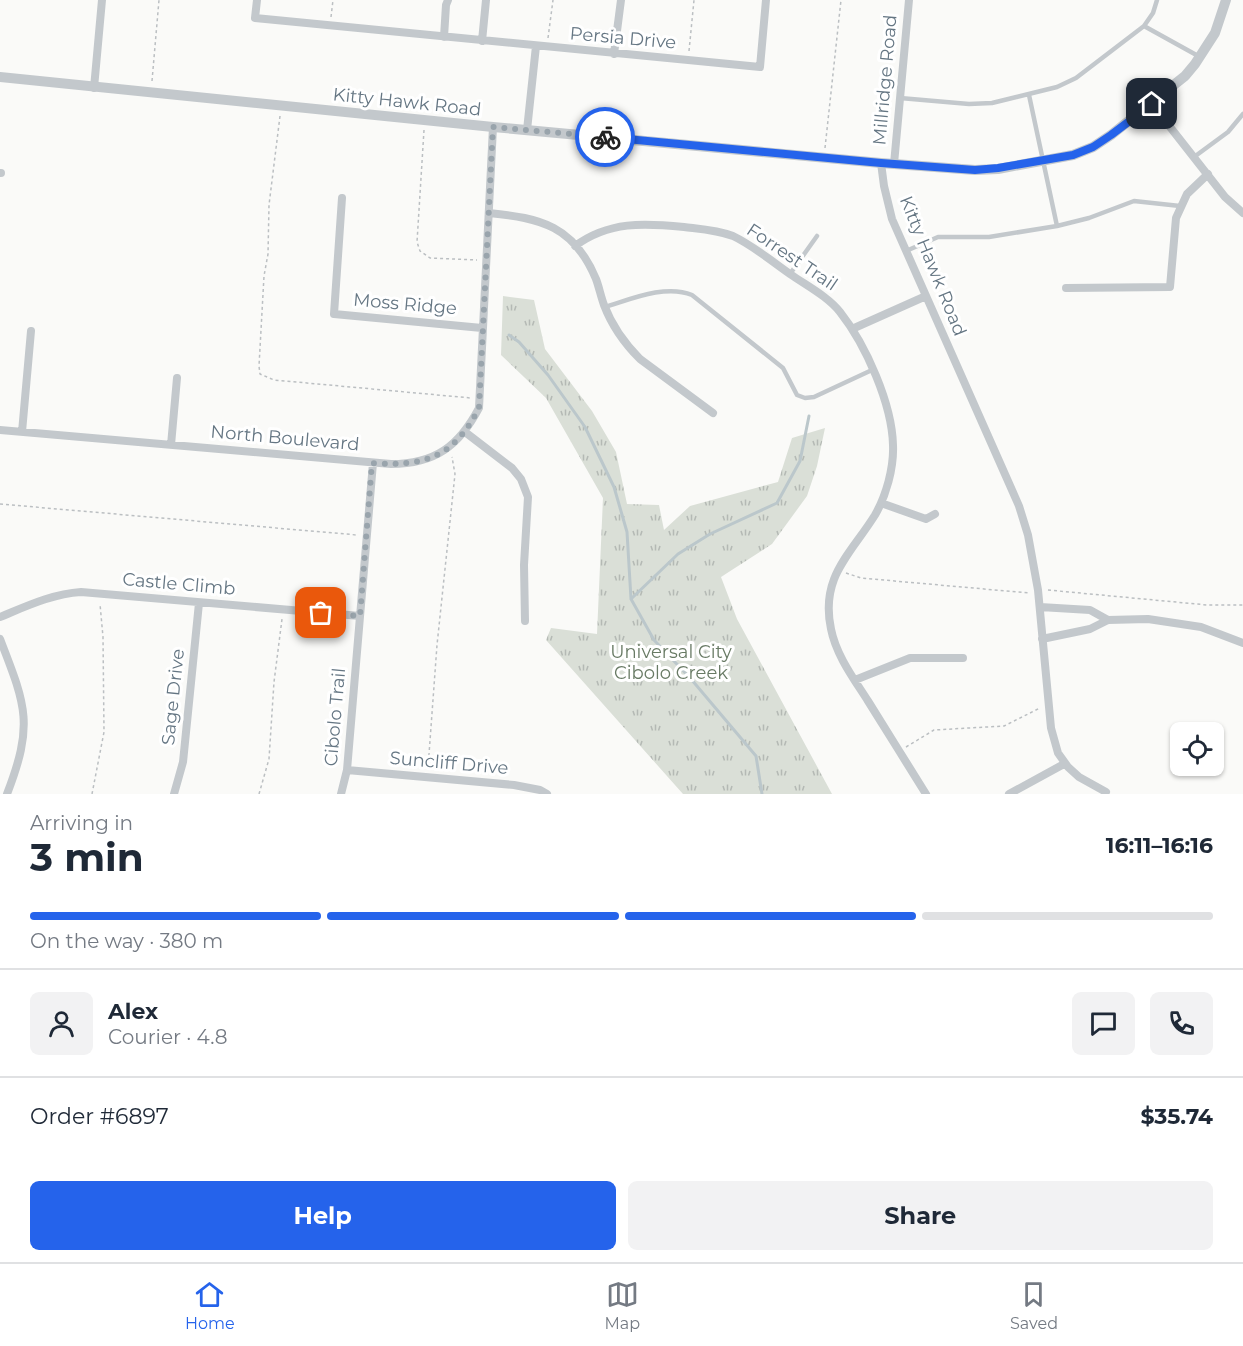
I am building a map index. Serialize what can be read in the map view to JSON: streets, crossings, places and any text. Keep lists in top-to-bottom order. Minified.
{"streets":{"street":["Persia Drive","Millridge Road","Kitty Hawk Road","Forrest Trail","Moss Ridge","North Boulevard","Castle Climb","Sage Drive","Cibolo Trail","Suncliff Drive"]},"crossings":[["Kitty Hawk Road","North Boulevard"],["Moss Ridge","North Boulevard"],["North Boulevard","Cibolo Trail"],["Castle Climb","Sage Drive"],["Castle Climb","Cibolo Trail"],["Cibolo Trail","Suncliff Drive"]],"parks":["Universal City Cibolo Creek"],"page":{"heading":["3 min","Arriving in","16:11–16:16"],"panel":["Alex","Courier · 4.8","Order #6897","$35.74"],"bar":"On the way · 380 m","buttons":["Help","Share"],"tabs":["Home","Map","Saved"]}}
